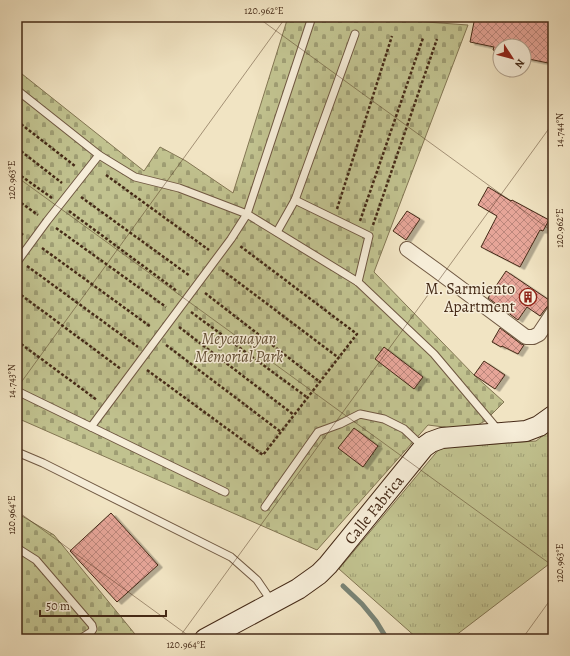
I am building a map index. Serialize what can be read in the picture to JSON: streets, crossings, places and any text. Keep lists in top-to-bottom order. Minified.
{"streets":{"street":["Calle Fabrica"]},"parks":["Meycauayan Memorial Park"],"places":{"building":["M. Sarmiento Apartment"]},"scale_bar":"50 m","north":"bottom right","coordinates":["120.962°E","14.744°N","120.963°E","14.743°N","120.964°E"]}
